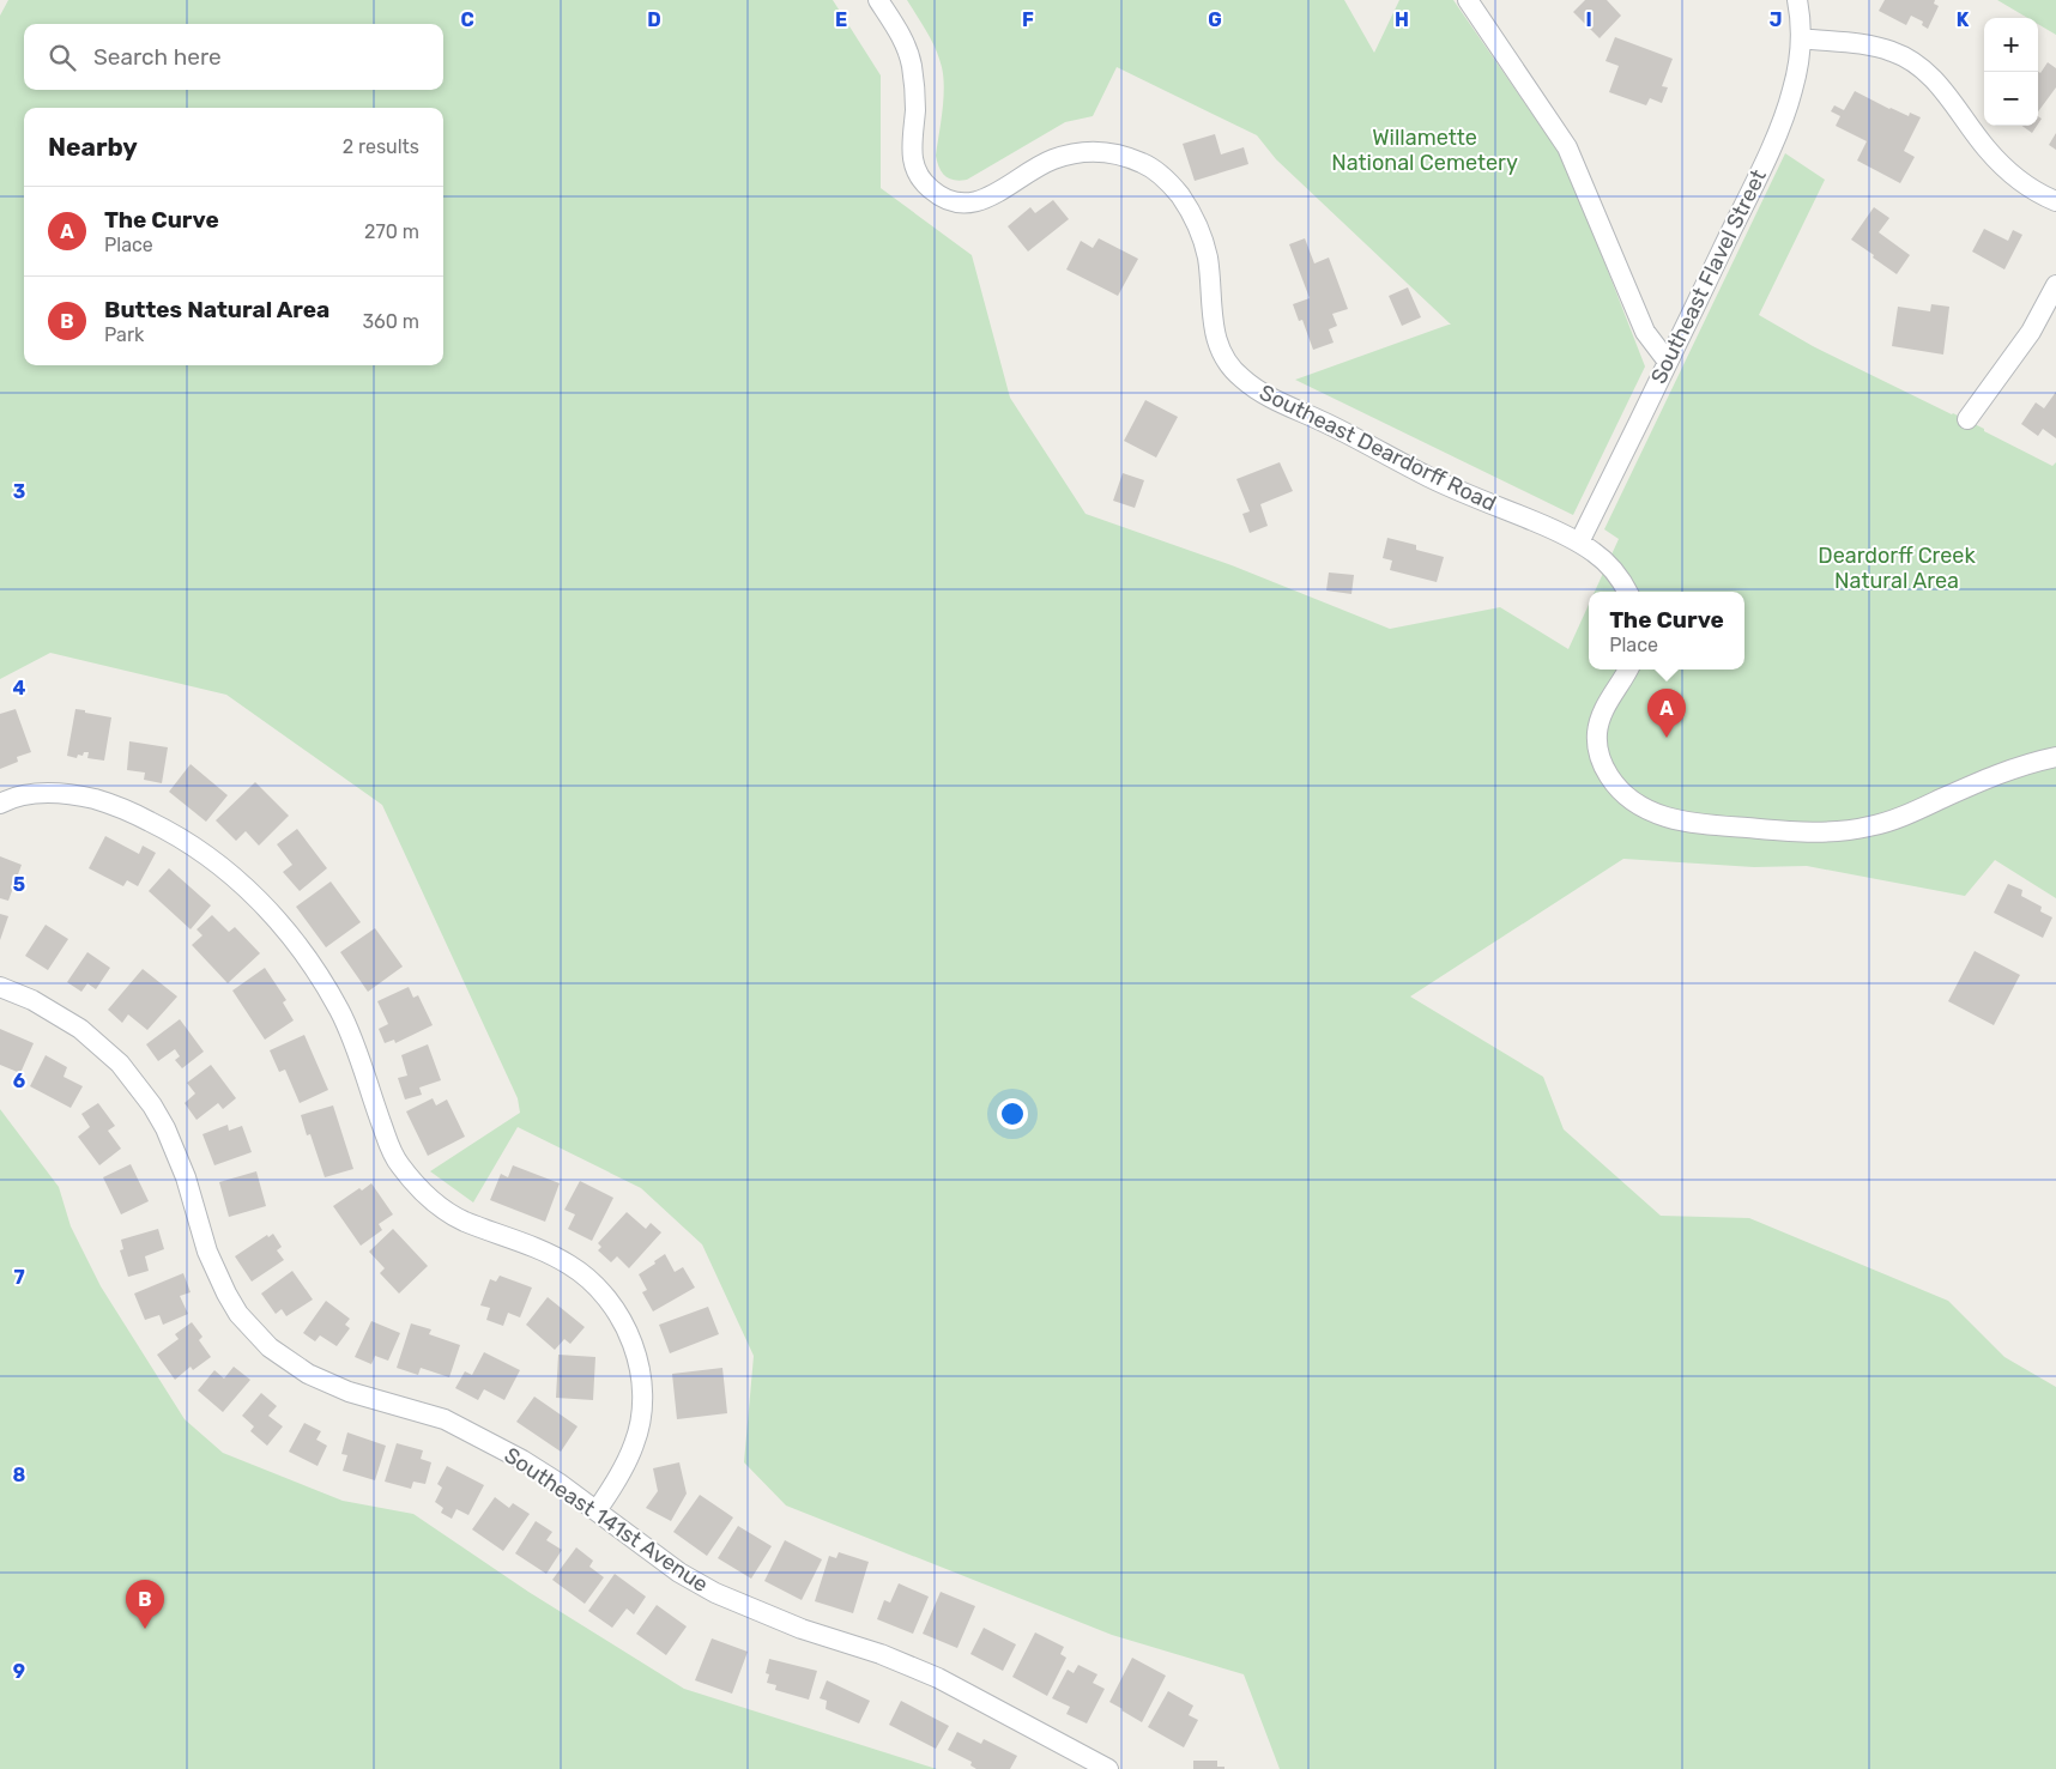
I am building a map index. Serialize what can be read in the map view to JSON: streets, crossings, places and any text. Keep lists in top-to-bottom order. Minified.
{"streets":{"street":["Southeast Flavel Street","Southeast Deardorff Road","Southeast 141st Avenue"]},"crossings":[["Southeast Flavel Street","Southeast Deardorff Road"]],"parks":["Willamette National Cemetery","Deardorff Creek Natural Area"],"page":{"map_buttons":["+","−"],"search":"Search here","heading":["Nearby","2 results"],"list":[{"mark":"A","name":"The Curve","note":"Place","value":"270 m"},{"mark":"B","name":"Buttes Natural Area","note":"Park","value":"360 m"}],"popup":["The Curve","Place"],"pins":["A","B"]},"grid":{"columns":["C","D","E","F","G","H","I","J","K"],"rows":["3","4","5","6","7","8","9"]}}
